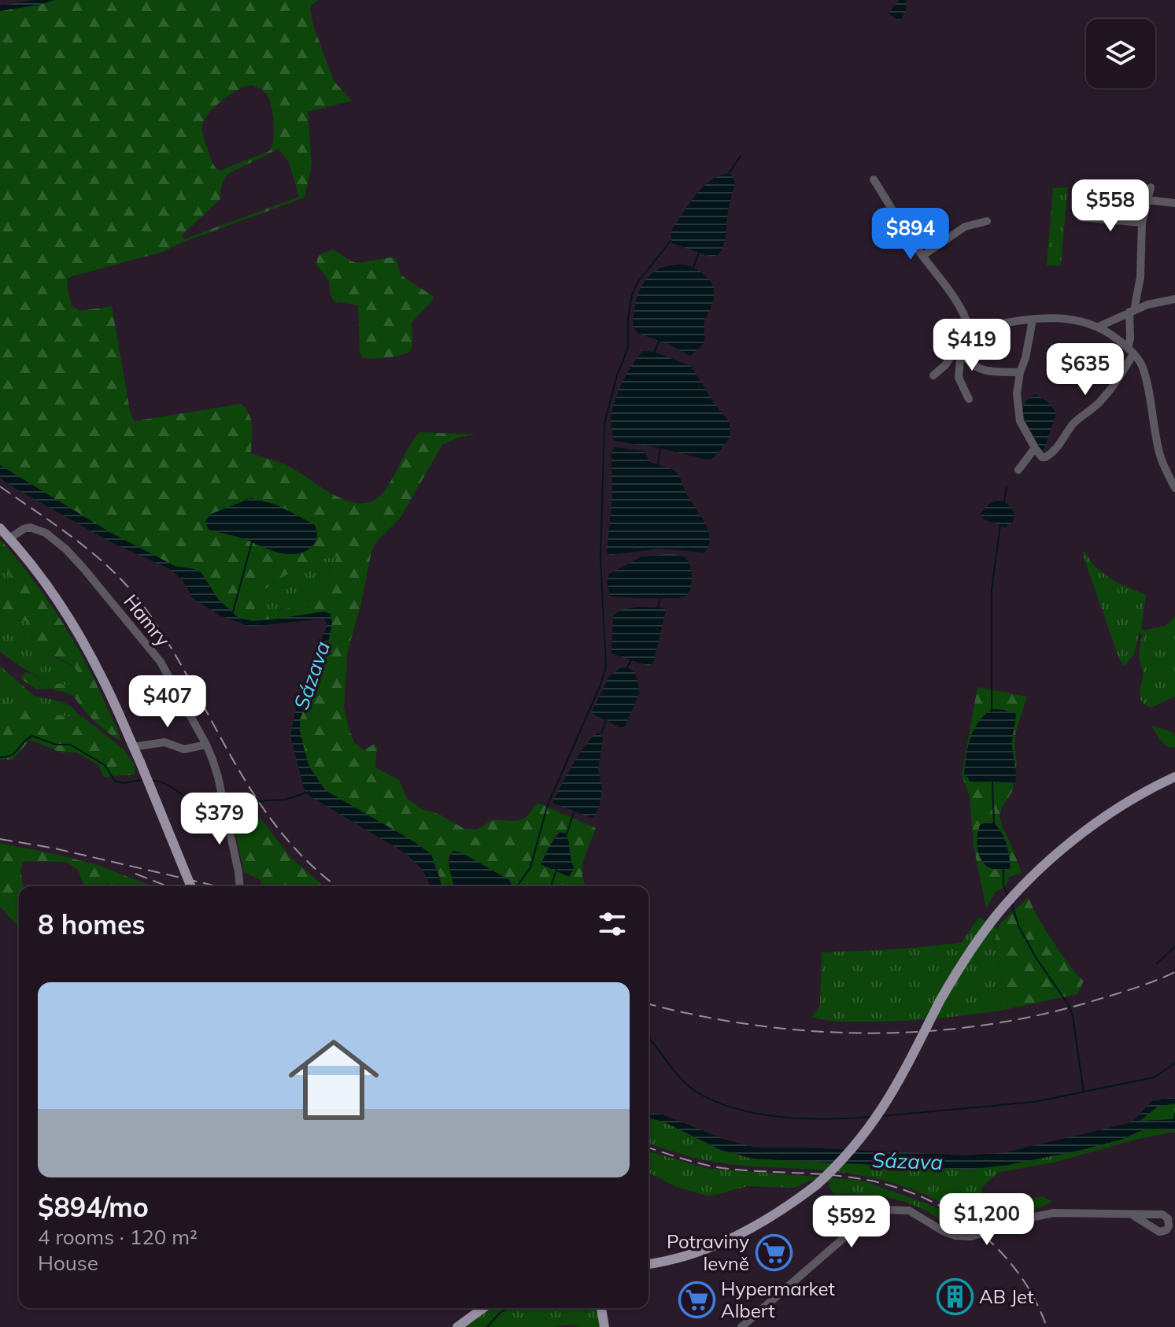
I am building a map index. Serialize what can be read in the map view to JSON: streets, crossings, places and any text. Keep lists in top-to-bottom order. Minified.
{"streets":{"street":["Hamry"]},"water":["Sázava"],"places":{"supermarket":["Potraviny levně","Hypermarket Albert"],"building":["AB Jet"]},"page":{"price":["$558","$894","$419","$635","$407","$379","$1,200","$592"],"heading":"8 homes","list":[{"name":"$894/mo","note":"4 rooms · 120 m² · House"}]}}
